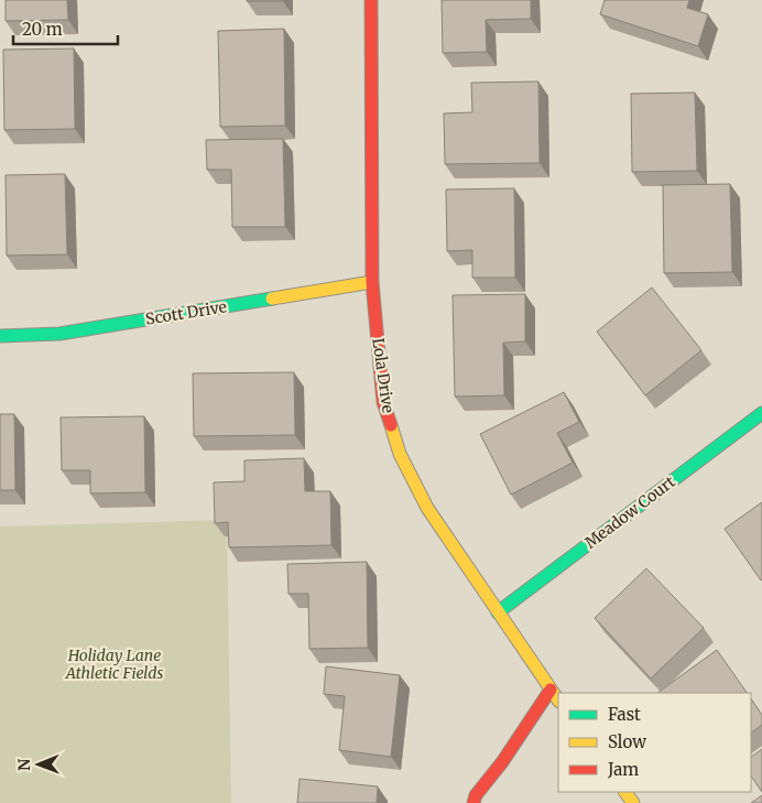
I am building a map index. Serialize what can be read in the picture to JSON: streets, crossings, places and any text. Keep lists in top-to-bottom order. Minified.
{"streets":{"street":["Scott Drive","Lola Drive","Meadow Court"]},"crossings":[["Scott Drive","Lola Drive"],["Lola Drive","Meadow Court"]],"parks":["Holiday Lane Athletic Fields"],"legend":["Fast","Slow","Jam"],"scale_bar":"20 m","north":"left"}
